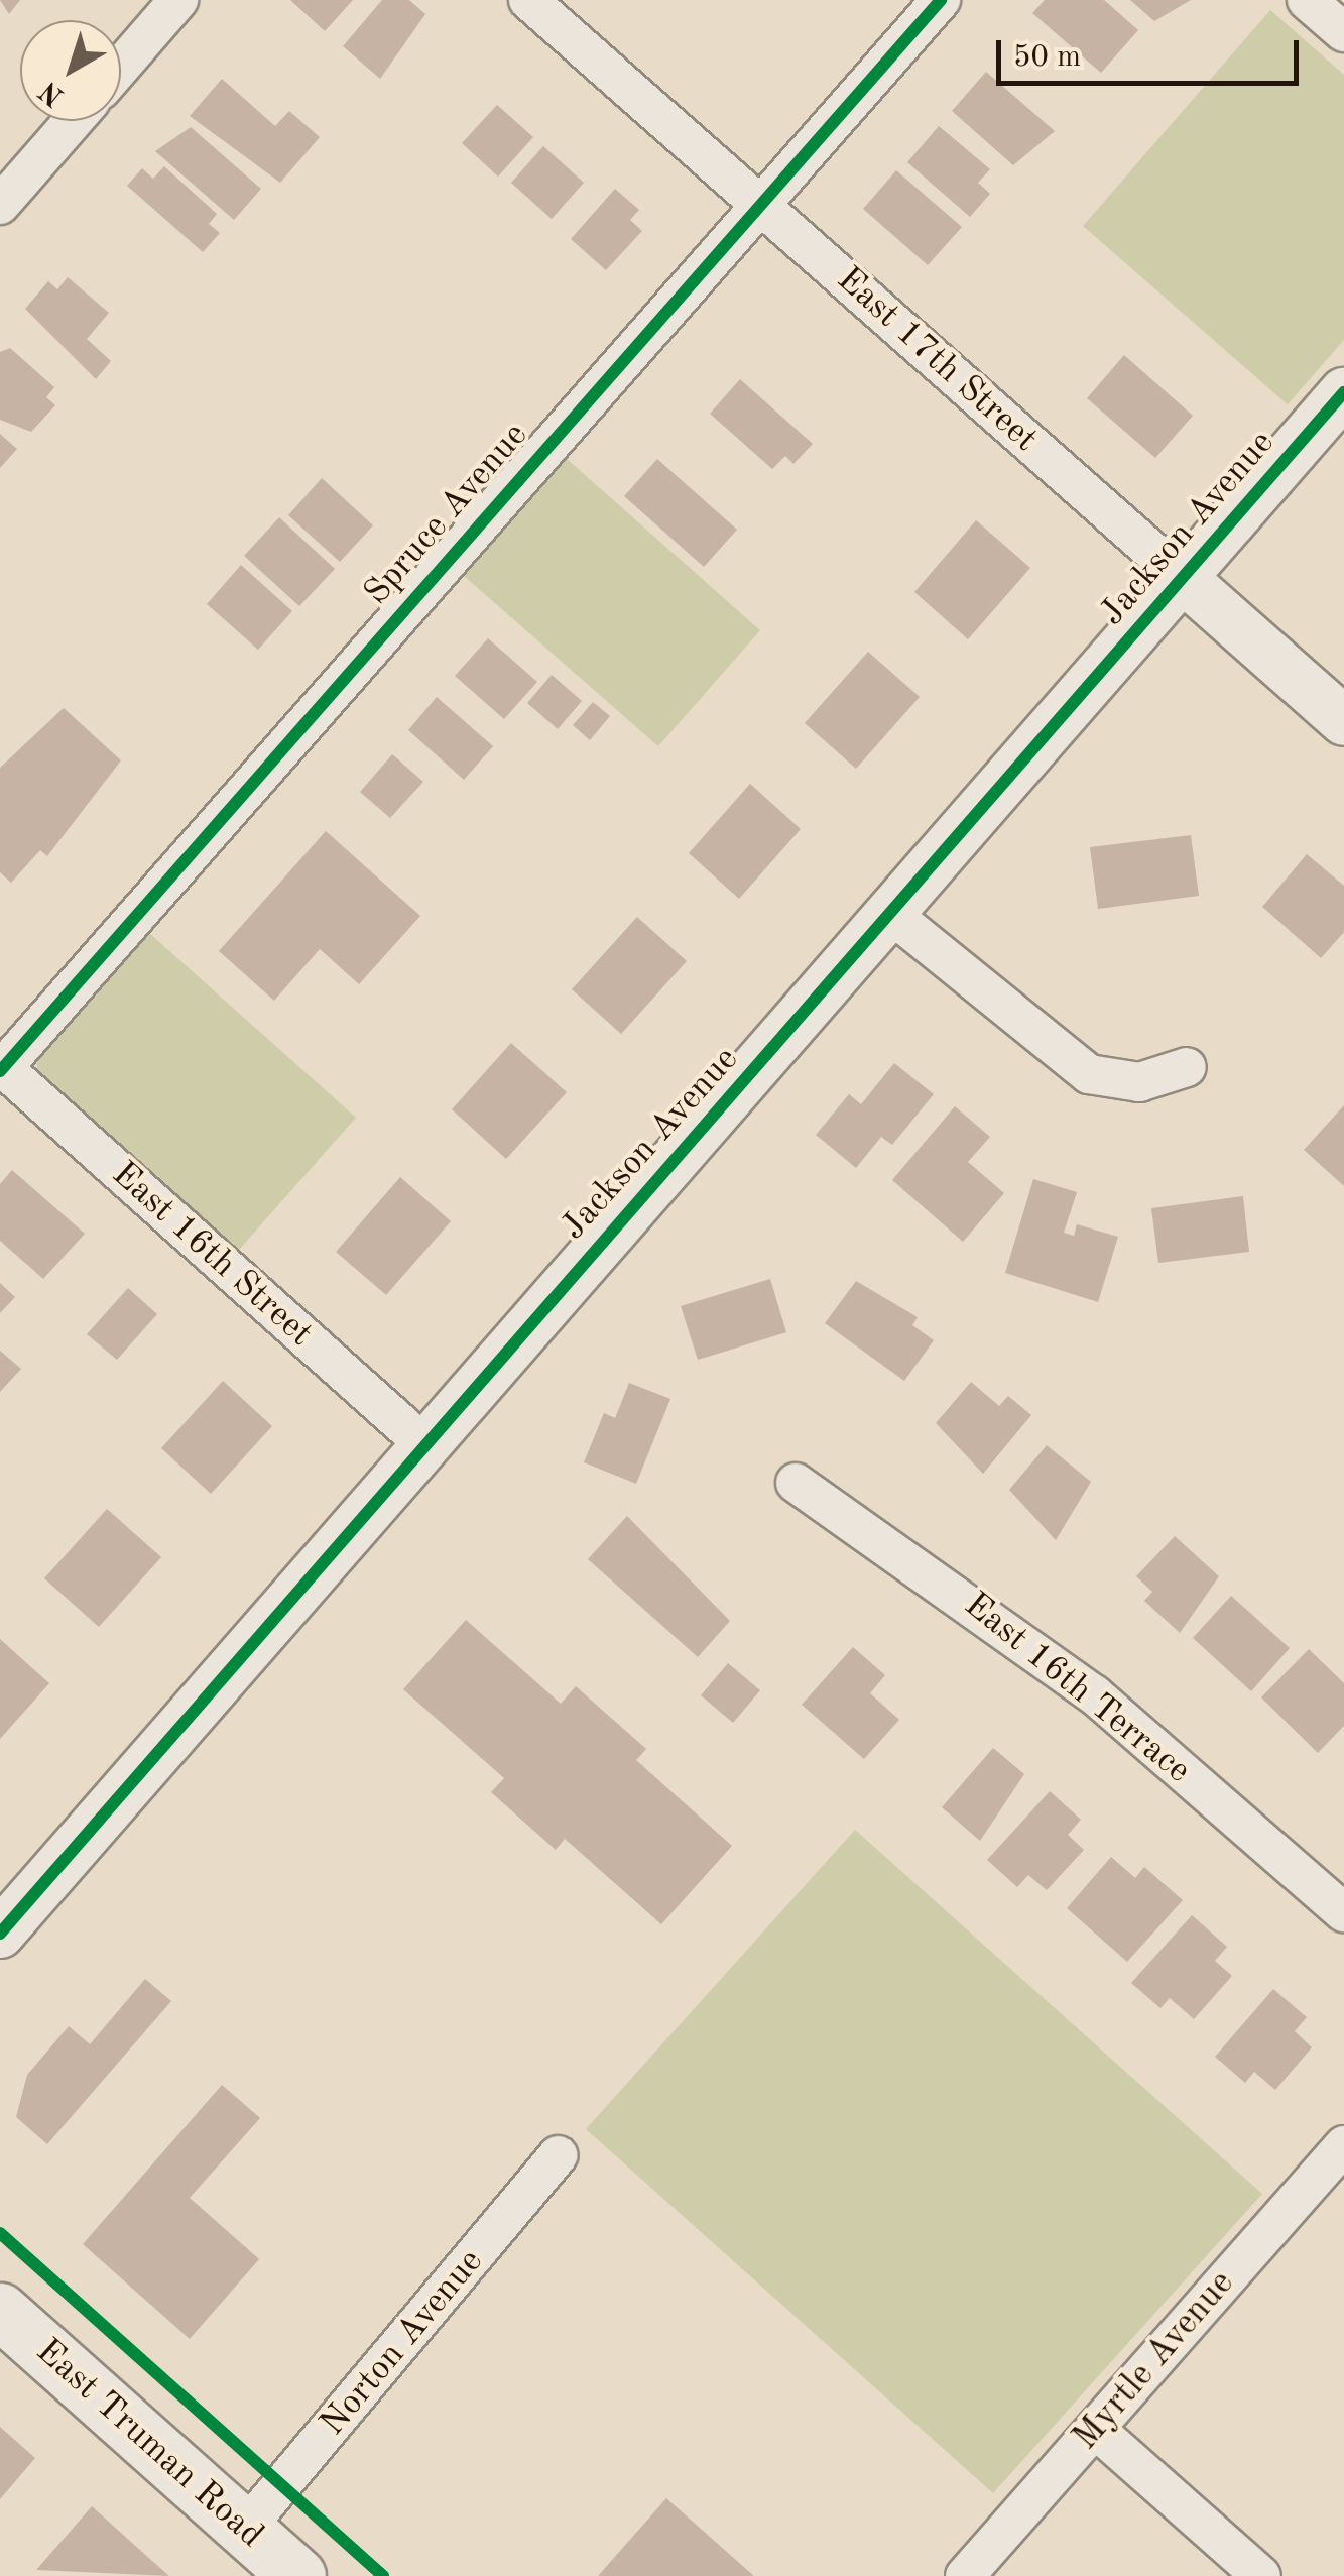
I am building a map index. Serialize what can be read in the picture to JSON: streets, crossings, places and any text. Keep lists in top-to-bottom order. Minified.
{"streets":{"main road":["East Truman Road"],"street":["East 17th Street","Spruce Avenue","Jackson Avenue","East 16th Street","East 16th Terrace","Norton Avenue","Myrtle Avenue"]},"crossings":[["East 17th Street","Spruce Avenue"],["East 17th Street","Jackson Avenue"],["Spruce Avenue","East 16th Street"],["Jackson Avenue","East 16th Street"],["Norton Avenue","East Truman Road"]],"scale_bar":"50 m","north":"bottom left"}
